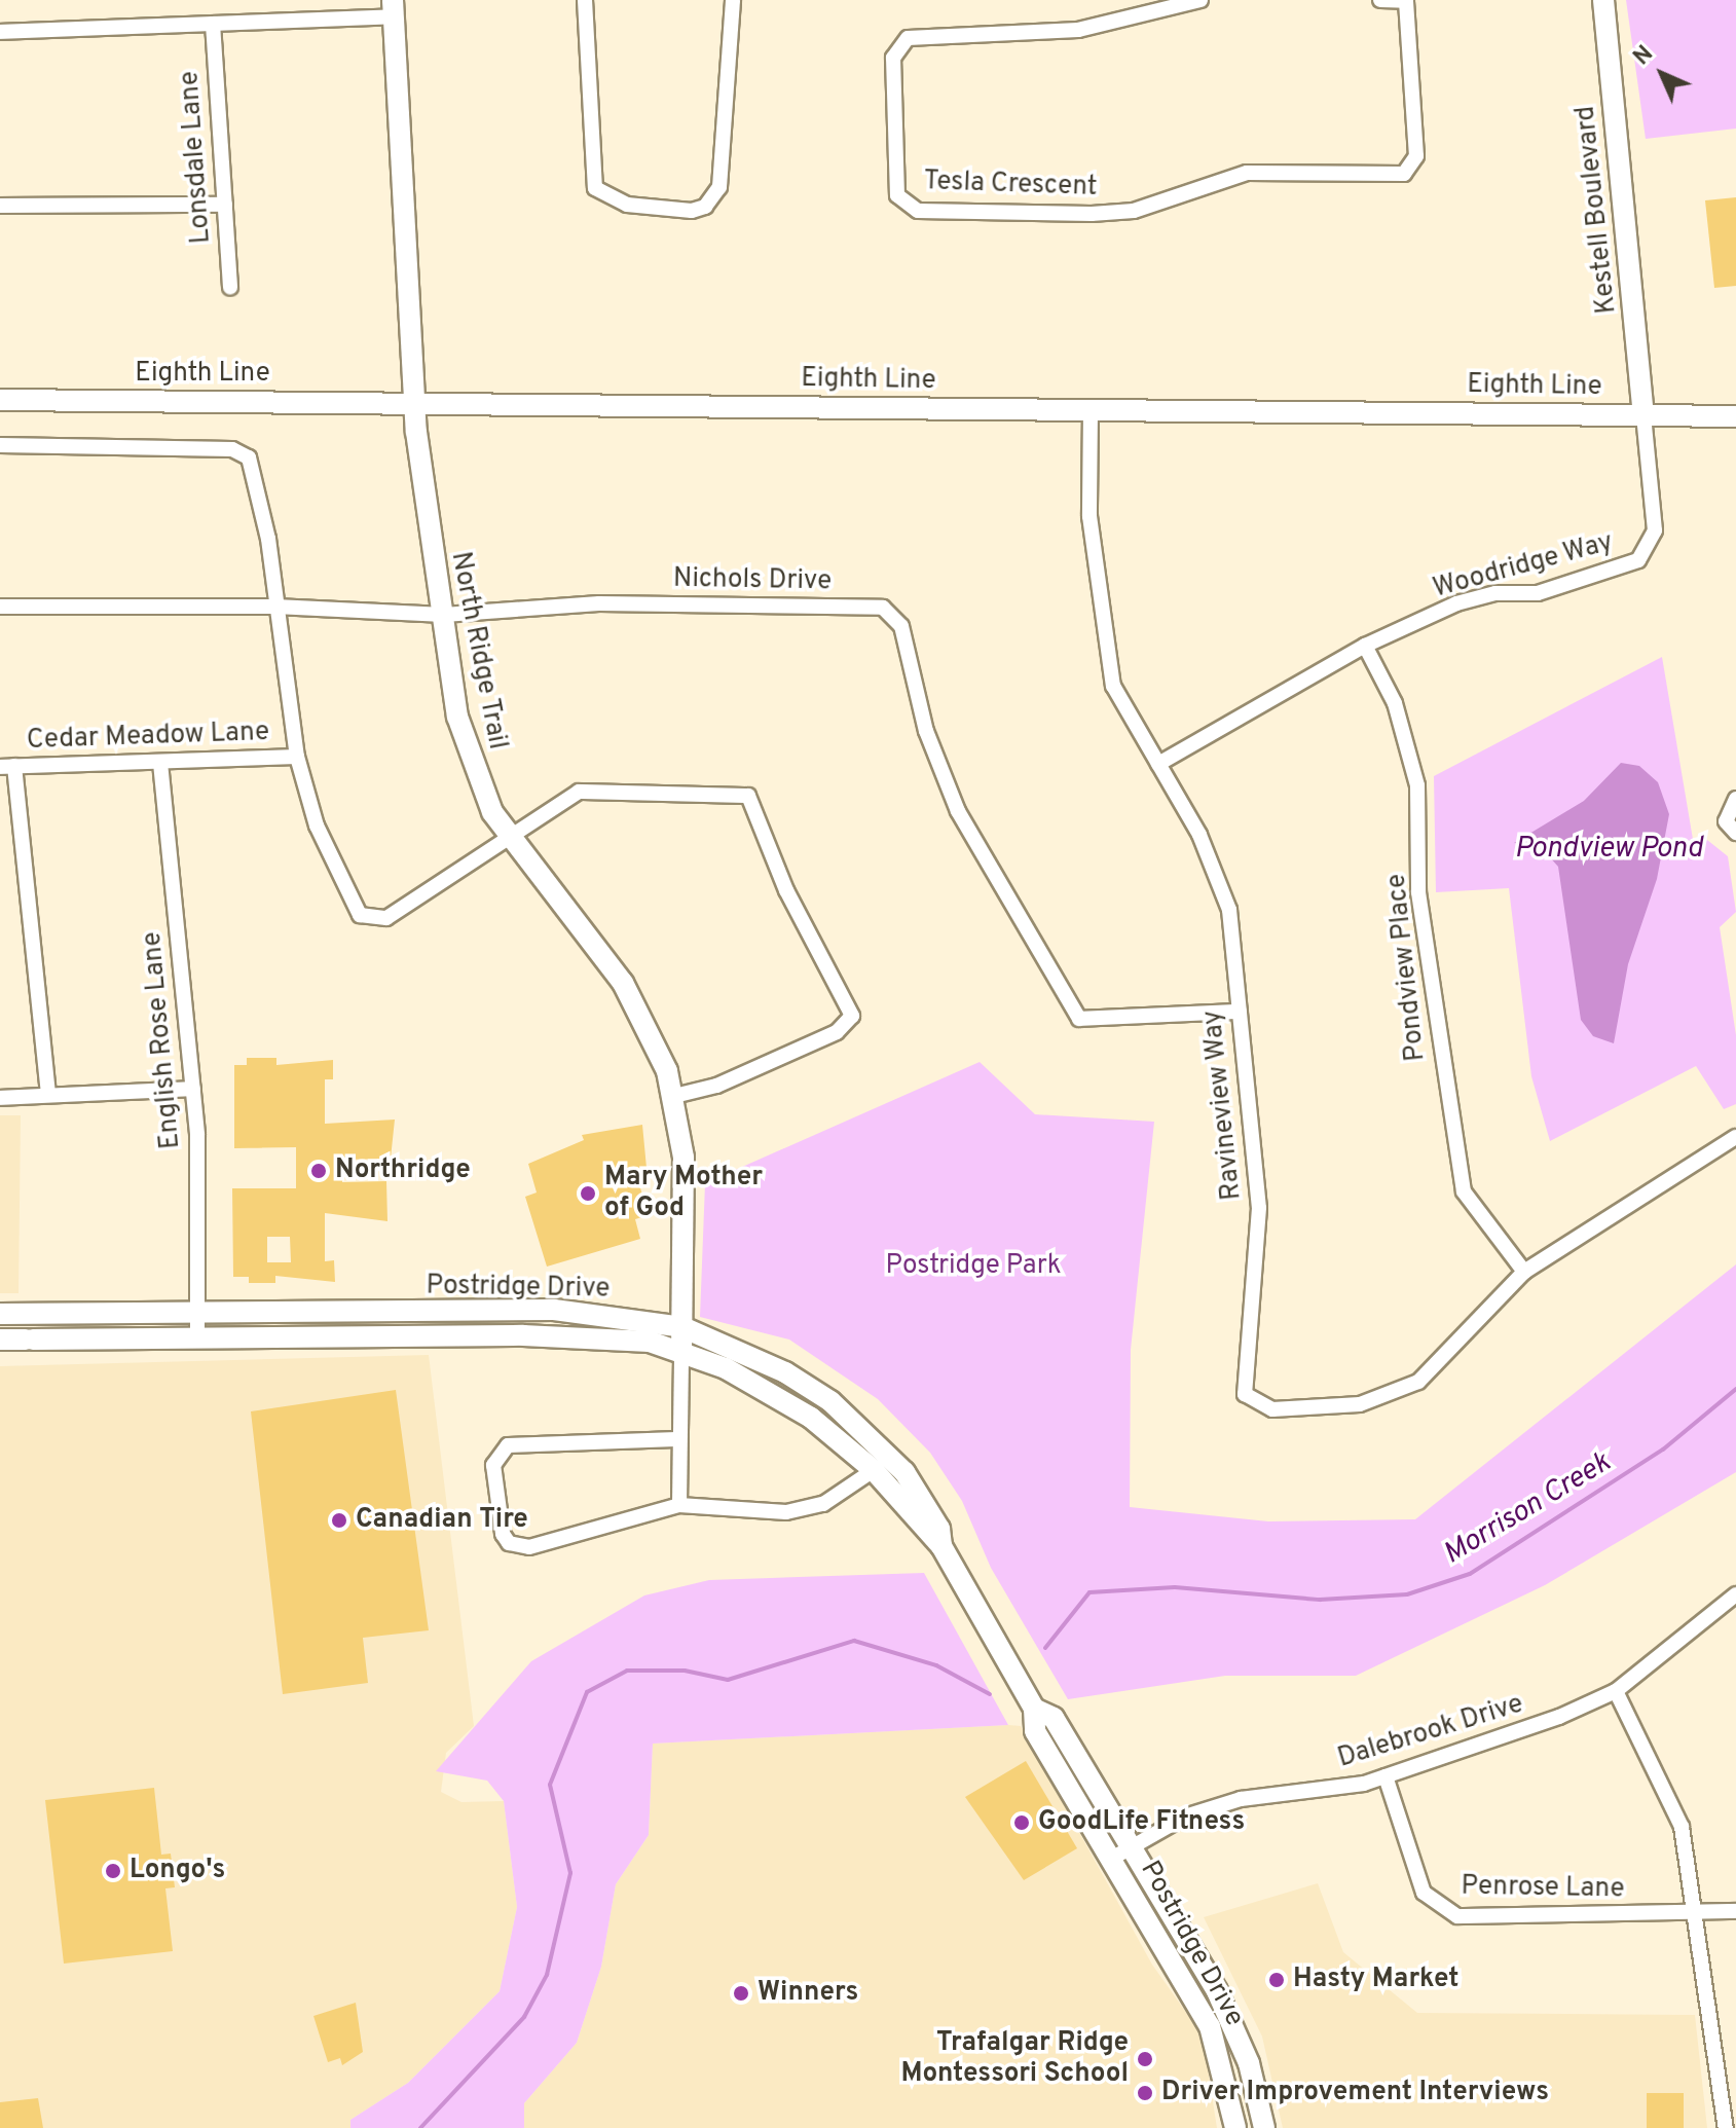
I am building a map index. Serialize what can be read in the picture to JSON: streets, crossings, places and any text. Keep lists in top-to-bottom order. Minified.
{"streets":{"street":["Lonsdale Lane","Tesla Crescent","Kestell Boulevard","Eighth Line","Woodridge Way","Nichols Drive","North Ridge Trail","Cedar Meadow Lane","Pondview Place","English Rose Lane","Ravineview Way","Postridge Drive","Dalebrook Drive","Penrose Lane"]},"crossings":[["Kestell Boulevard","Eighth Line"],["Kestell Boulevard","Woodridge Way"],["Eighth Line","Woodridge Way"],["Eighth Line","North Ridge Trail"],["Eighth Line","Ravineview Way"],["Woodridge Way","Pondview Place"],["Woodridge Way","Ravineview Way"],["Nichols Drive","North Ridge Trail"],["Nichols Drive","Ravineview Way"],["North Ridge Trail","Postridge Drive"],["Cedar Meadow Lane","English Rose Lane"],["Pondview Place","Ravineview Way"],["English Rose Lane","Postridge Drive"],["Postridge Drive","Dalebrook Drive"],["Dalebrook Drive","Penrose Lane"]],"water":["Pondview Pond","Morrison Creek"],"parks":["Postridge Park"],"places":["Northridge","Mary Mother of God","Canadian Tire","GoodLife Fitness","Longo's","Hasty Market","Winners","Trafalgar Ridge Montessori School","Driver Improvement Interviews"],"north":"top left"}
